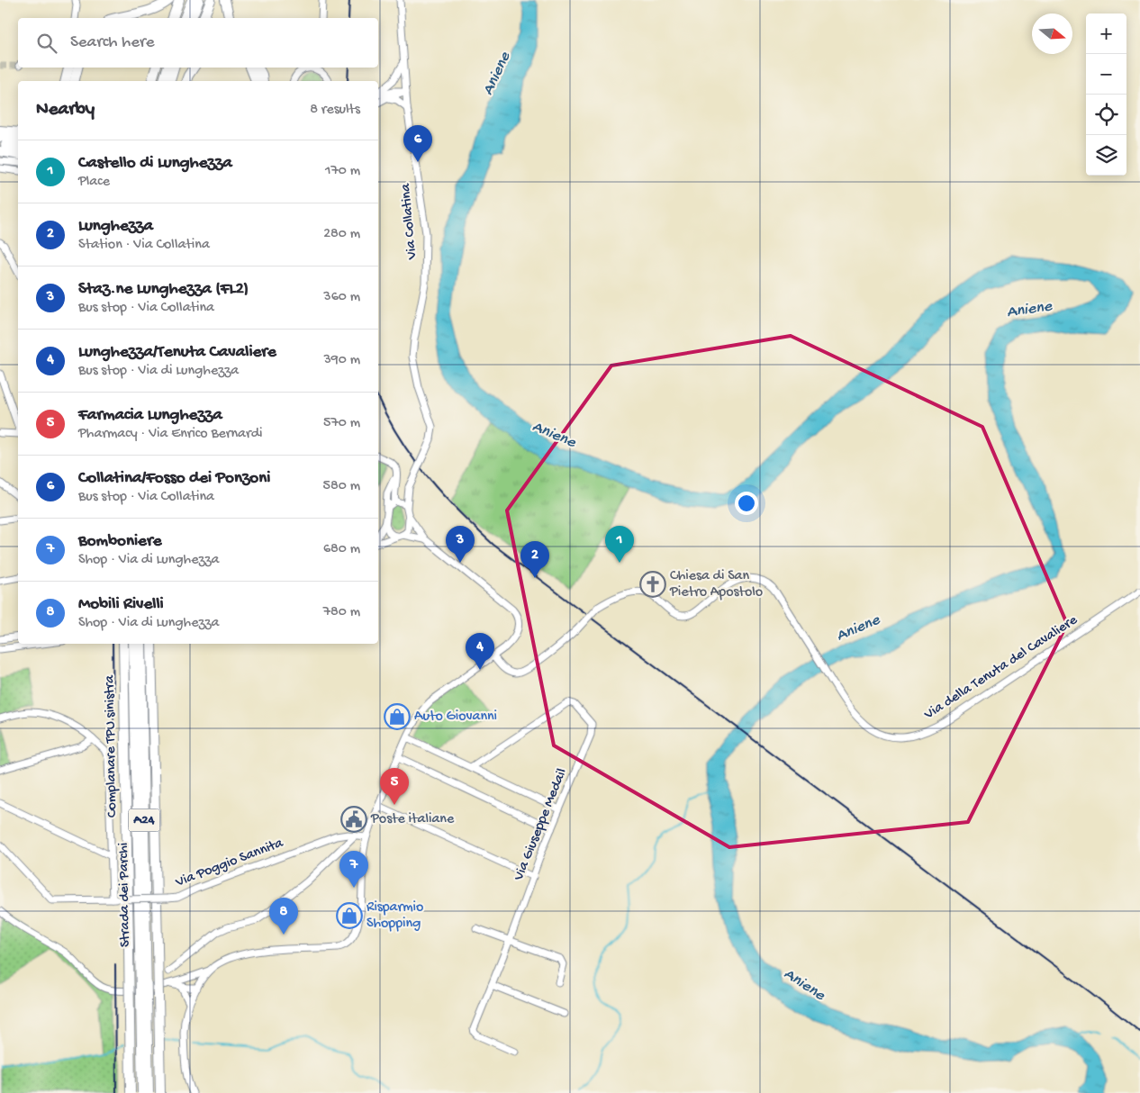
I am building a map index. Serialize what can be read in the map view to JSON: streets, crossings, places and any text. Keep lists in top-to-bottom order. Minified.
{"streets":{"highway":["Complanare TPU sinistra","A24","Strada dei Parchi"],"street":["Via Collatina","Via della Tenuta del Cavaliere","Via Giuseppe Medail","Via Poggio Sannita"]},"water":["Aniene"],"places":{"church":["Chiesa di San Pietro Apostolo"],"shop":["Auto Giovanni","Risparmio Shopping"],"public building":["Poste italiane"]},"north":"right","page":{"map_buttons":["+","−"],"search":"Search here","heading":["Nearby","8 results"],"pins":["6","1","3","2","4","5","7","8"],"list":[{"mark":"1","name":"Castello di Lunghezza","note":"Place","value":"170 m"},{"mark":"2","name":"Lunghezza","note":"Station · Via Collatina","value":"280 m"},{"mark":"3","name":"Staz.ne Lunghezza (FL2)","note":"Bus stop · Via Collatina","value":"360 m"},{"mark":"4","name":"Lunghezza/Tenuta Cavaliere","note":"Bus stop · Via di Lunghezza","value":"390 m"},{"mark":"5","name":"Farmacia Lunghezza","note":"Pharmacy · Via Enrico Bernardi","value":"570 m"},{"mark":"6","name":"Collatina/Fosso dei Ponzoni","note":"Bus stop · Via Collatina","value":"580 m"},{"mark":"7","name":"Bomboniere","note":"Shop · Via di Lunghezza","value":"680 m"},{"mark":"8","name":"Mobili Rivelli","note":"Shop · Via di Lunghezza","value":"780 m"}]}}
